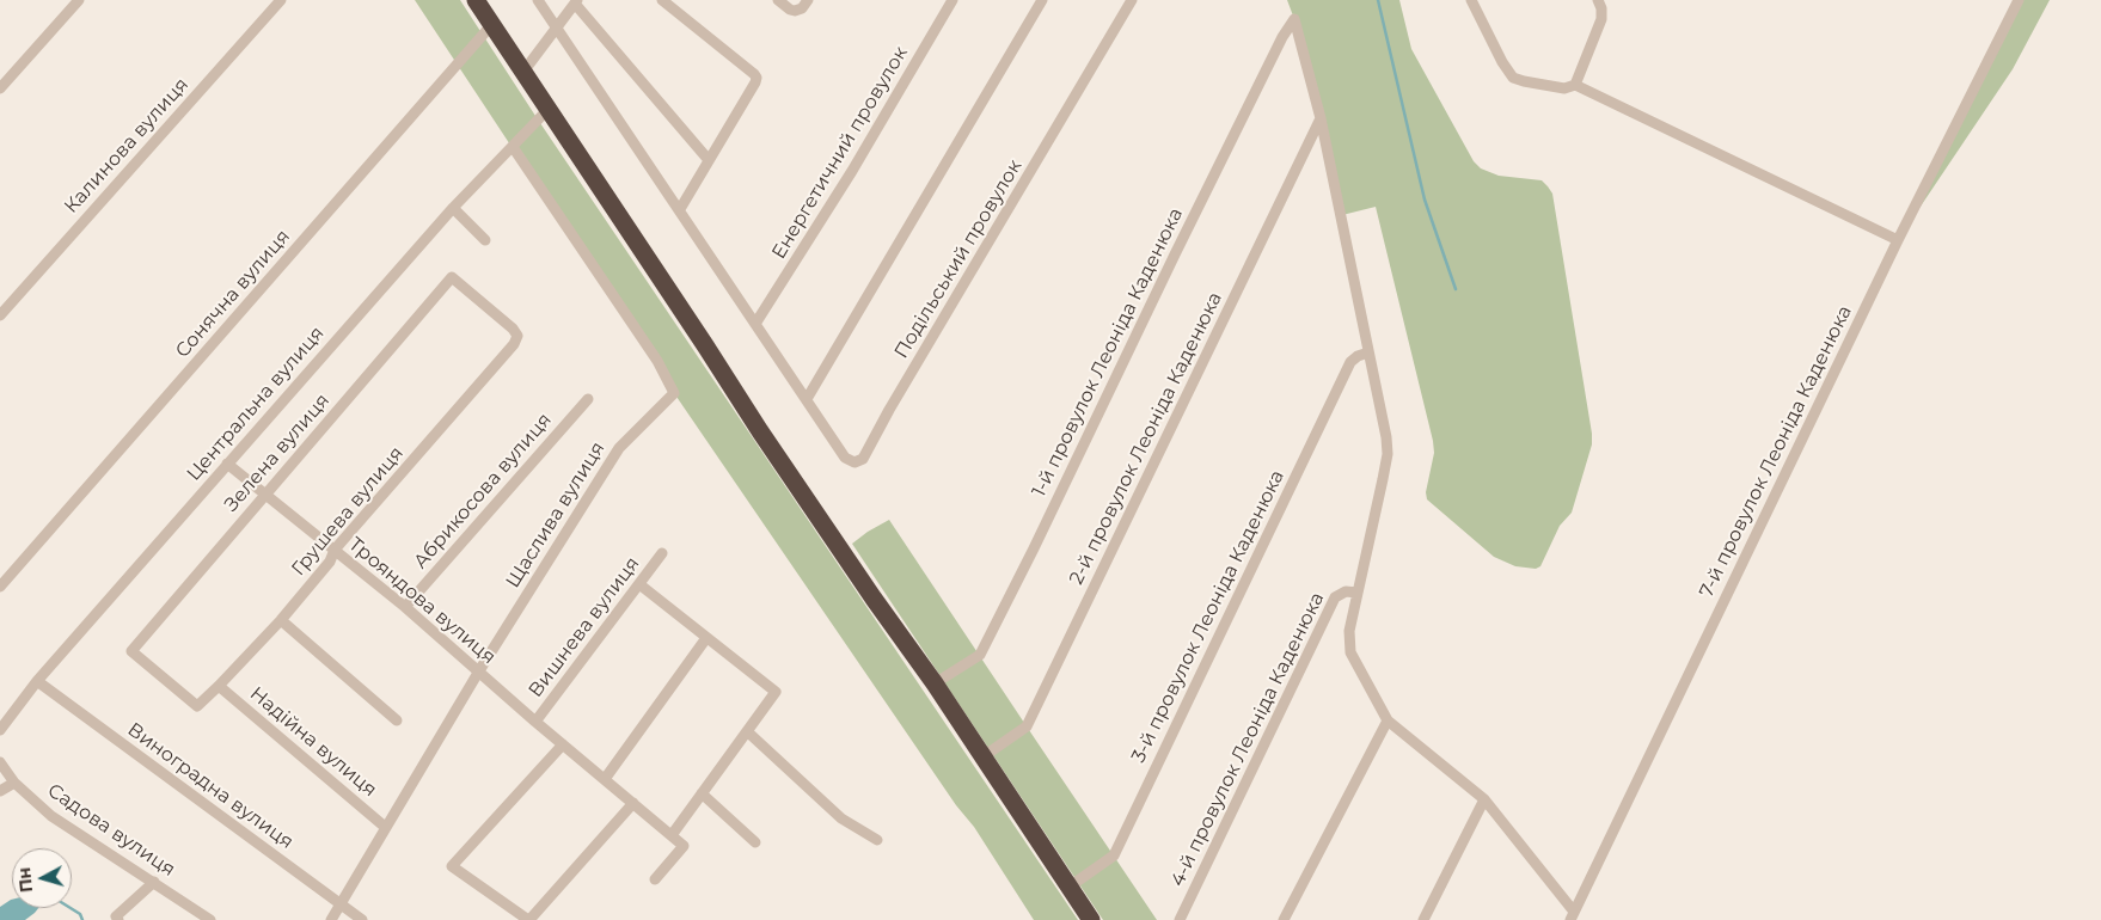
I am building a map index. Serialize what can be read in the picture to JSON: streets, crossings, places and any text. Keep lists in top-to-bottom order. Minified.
{"streets":{"street":["Калинова вулиця","Енергетичний провулок","Подільський провулок","Сонячна вулиця","1-й провулок Леоніда Каденюка","Центральна вулиця","2-й провулок Леоніда Каденюка","7-й провулок Леоніда Каденюка","Зелена вулиця","Абрикосова вулиця","Грушева вулиця","Щаслива вулиця","Трояндова вулиця","3-й провулок Леоніда Каденюка","Вишнева вулиця","4-й провулок Леоніда Каденюка","Надійна вулиця","Виноградна вулиця","Садова вулиця"]},"crossings":[["Енергетичний провулок","Подільський провулок"],["1-й провулок Леоніда Каденюка","2-й провулок Леоніда Каденюка"],["Центральна вулиця","Щаслива вулиця"],["Центральна вулиця","Трояндова вулиця"],["Центральна вулиця","Виноградна вулиця"],["Зелена вулиця","Грушева вулиця"],["Зелена вулиця","Трояндова вулиця"],["Абрикосова вулиця","Трояндова вулиця"],["Грушева вулиця","Трояндова вулиця"],["Грушева вулиця","Надійна вулиця"],["Щаслива вулиця","Трояндова вулиця"],["Щаслива вулиця","Надійна вулиця"],["Щаслива вулиця","Виноградна вулиця"],["Трояндова вулиця","Вишнева вулиця"]],"north":"left"}
